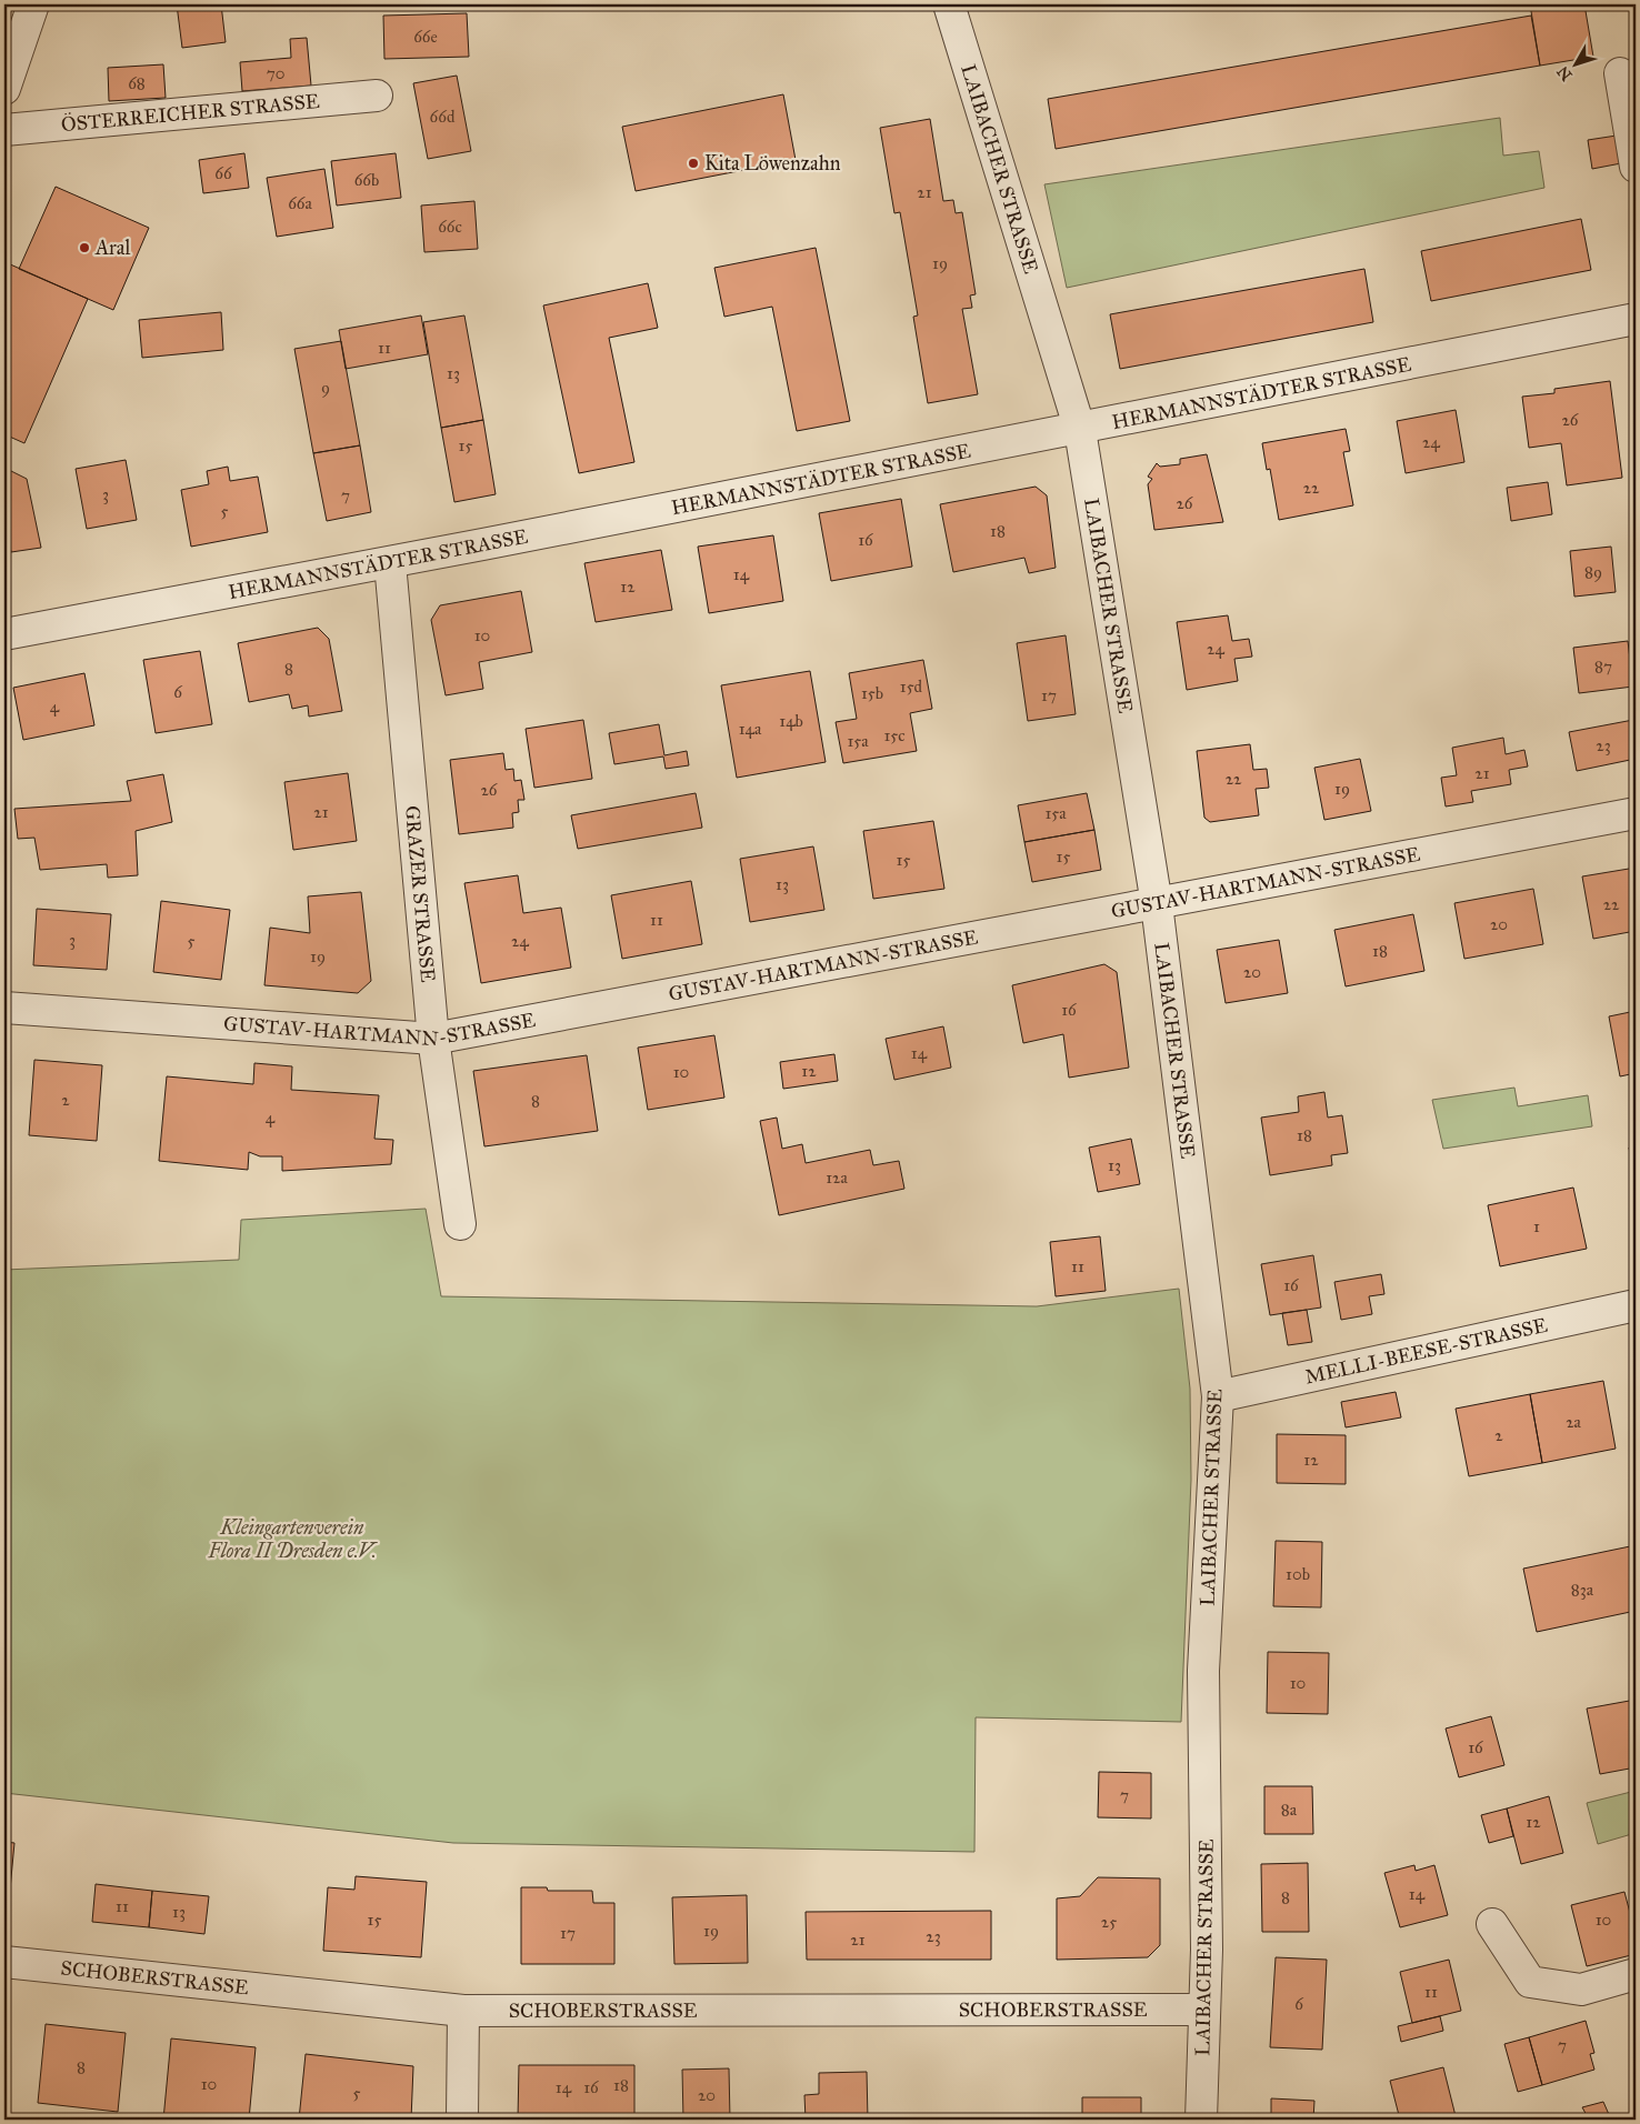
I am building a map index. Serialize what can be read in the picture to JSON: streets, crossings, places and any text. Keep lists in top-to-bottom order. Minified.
{"streets":{"street":["ÖSTERREICHER STRASSE","LAIBACHER STRASSE","HERMANNSTÄDTER STRASSE","GUSTAV-HARTMANN-STRASSE","GRAZER STRASSE","MELLI-BEESE-STRASSE","SCHOBERSTRASSE"]},"crossings":[["LAIBACHER STRASSE","HERMANNSTÄDTER STRASSE"],["LAIBACHER STRASSE","GUSTAV-HARTMANN-STRASSE"],["LAIBACHER STRASSE","MELLI-BEESE-STRASSE"],["LAIBACHER STRASSE","SCHOBERSTRASSE"],["HERMANNSTÄDTER STRASSE","GRAZER STRASSE"],["GUSTAV-HARTMANN-STRASSE","GRAZER STRASSE"]],"parks":["Kleingartenverein Flora II Dresden e.V."],"places":["Kita Löwenzahn","Aral"],"house_numbers":["66e","70","68","66d","66","66b","21","66a","66c","19","11","13","9","26","24","15","22","3","7","26","5","18","16","89","14","12","10","24","87","8","15d","6","15b","17","4","14b","14a","15c","15a","23","21","22","19","26","21","15a","15","15","13","22","11","20","3","5","24","18","19","20","16","14","12","10","2","8","4","18","13","12a","1","11","16","2a","2","12","10b","83a","10","16","7","8a","12","14","8","11","13","15","10","25","19","17","23","21","11","6","7","8","10","18","14","16","5","20"],"north":"bottom left"}
